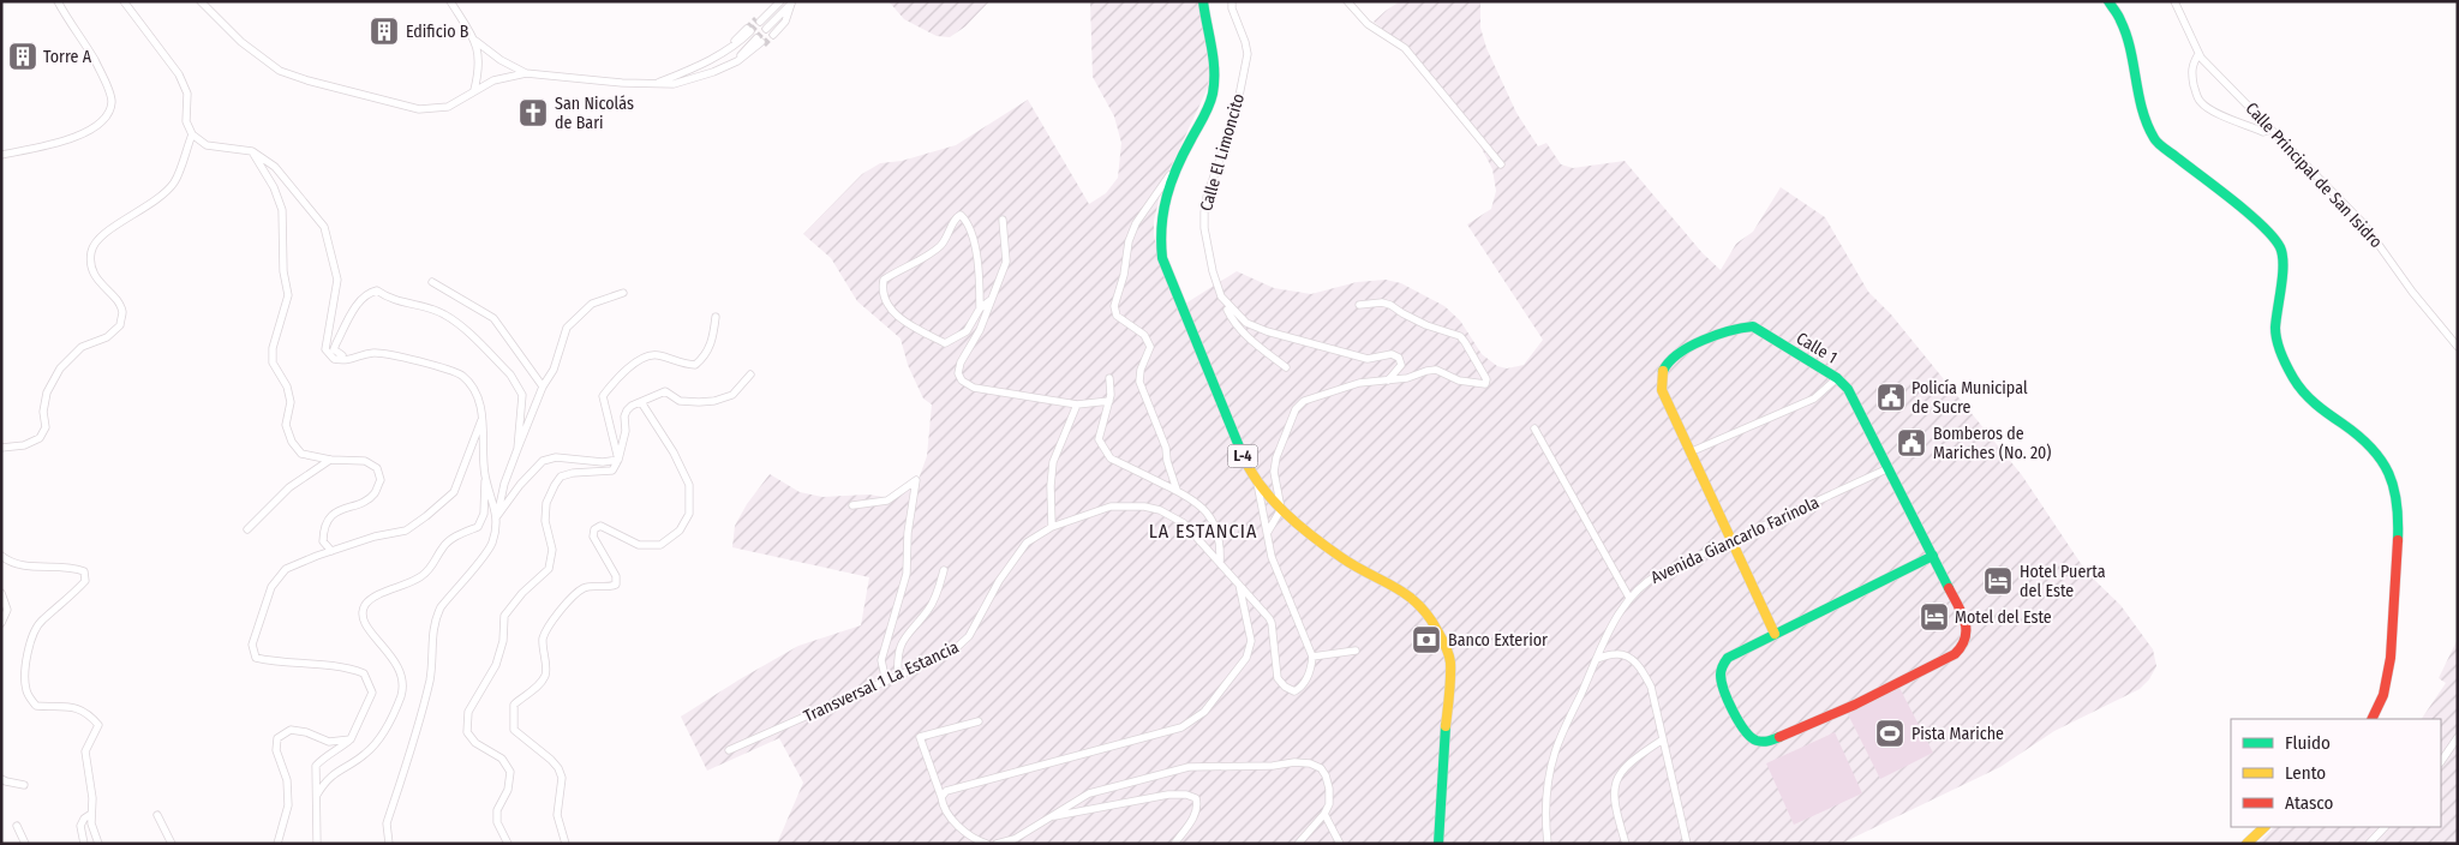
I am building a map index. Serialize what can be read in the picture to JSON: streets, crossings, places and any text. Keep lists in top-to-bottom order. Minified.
{"streets":{"main road":["Calle 1","L-4"],"street":["Calle El Limoncito","Calle Principal de San Isidro","Avenida Giancarlo Farinola","Transversal 1 La Estancia"]},"crossings":[["Calle 1","Avenida Giancarlo Farinola"]],"districts":["LA ESTANCIA"],"places":{"building":["Edificio B","Torre A"],"church":["San Nicolás de Bari"],"public building":["Policía Municipal de Sucre","Bomberos de Mariches (No. 20)"],"hotel":["Hotel Puerta del Este","Motel del Este"],"bank":["Banco Exterior"],"sports":["Pista Mariche"]},"legend":["Fluido","Lento","Atasco"]}
